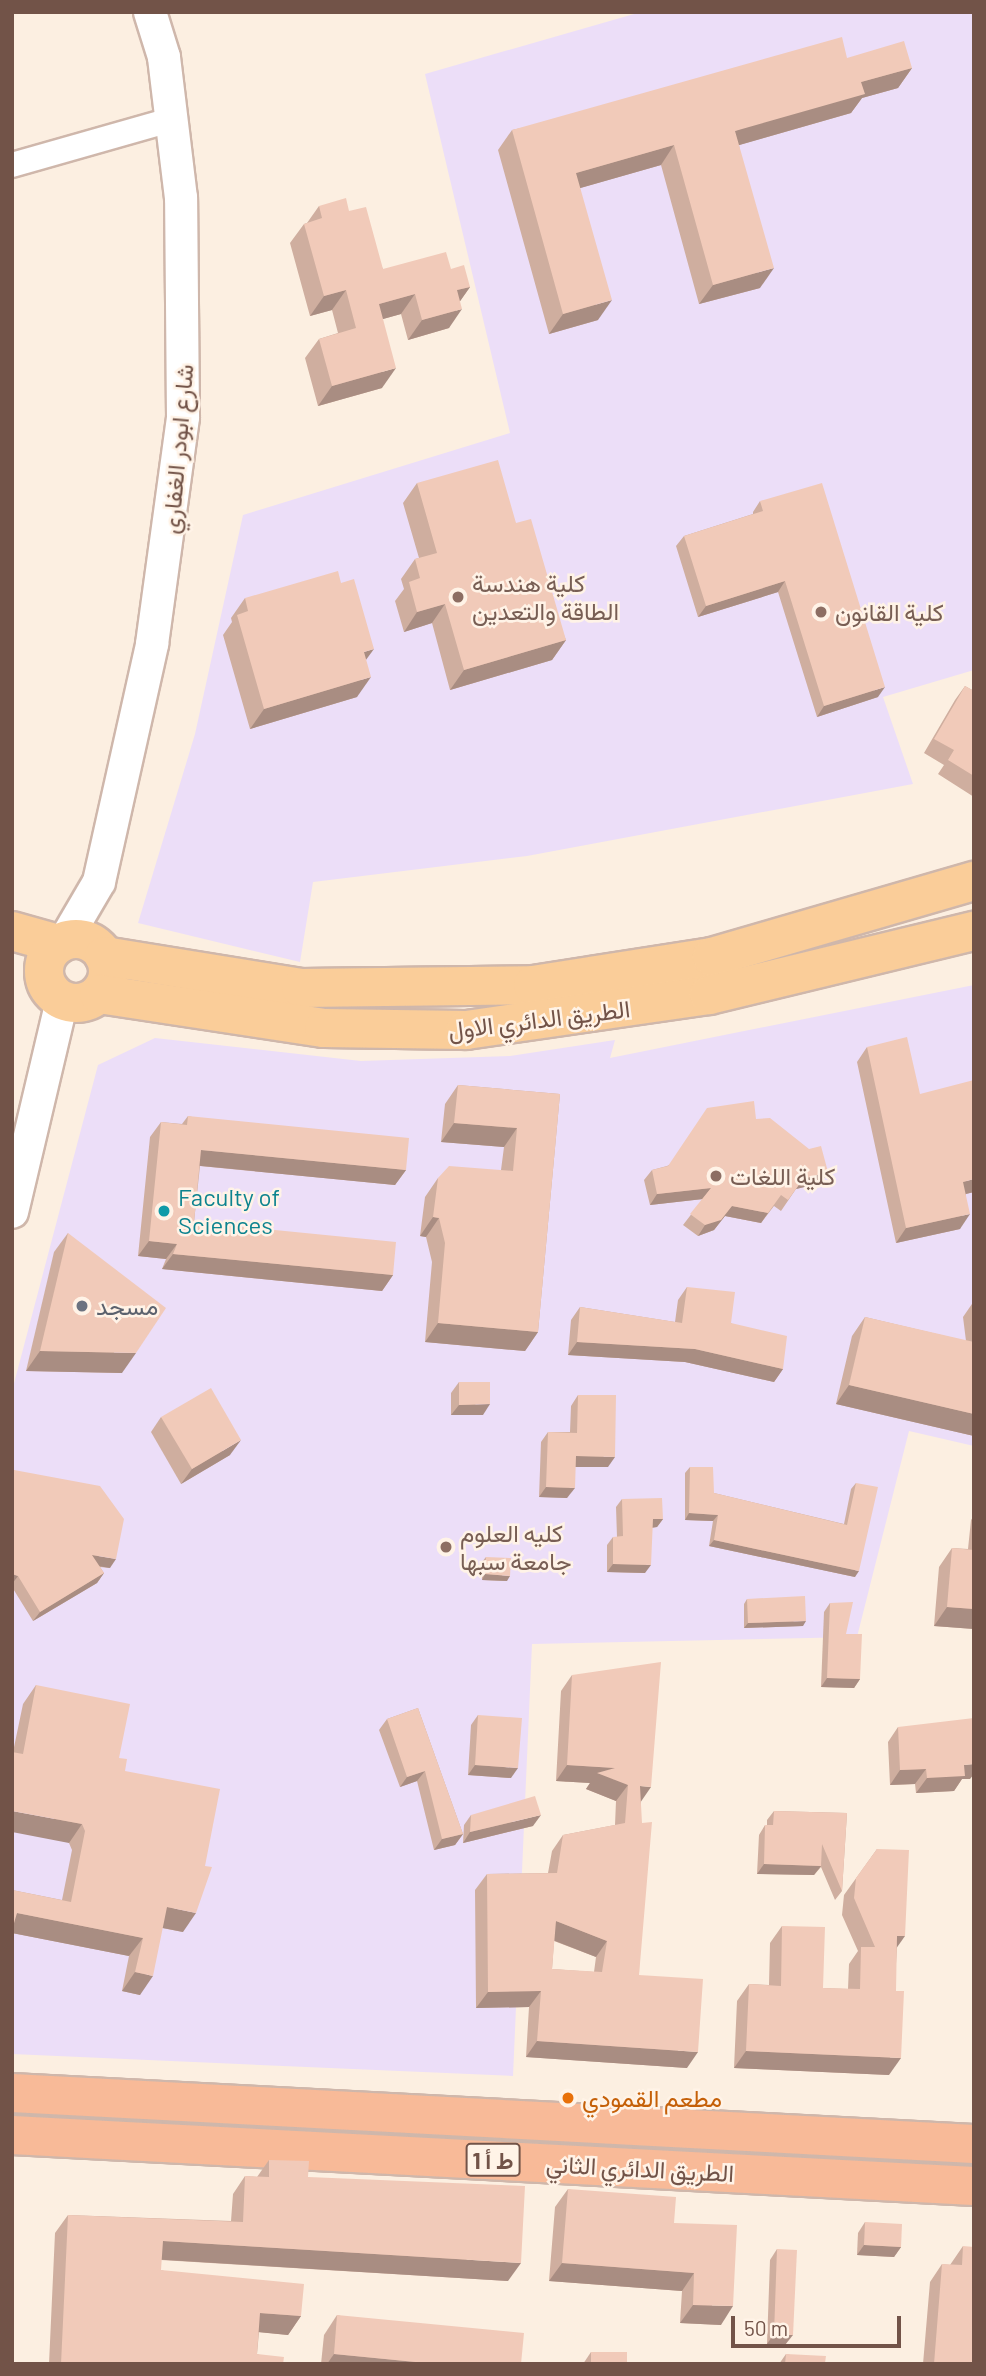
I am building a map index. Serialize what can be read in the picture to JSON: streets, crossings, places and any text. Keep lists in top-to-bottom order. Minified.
{"streets":{"highway":["ط أ 1","الطريق الدائري الثاني"],"main road":["الطريق الدائري الاول"],"street":["شارع ابودر الغفاري"]},"crossings":[["شارع ابودر الغفاري","الطريق الدائري الاول"]],"places":["كلية هندسة الطاقة والتعدين","كلية القانون","كلية اللغات","Faculty of Sciences","مسجد","كليه العلوم جامعة سبها","مطعم القمودي"],"scale_bar":"50 m"}
